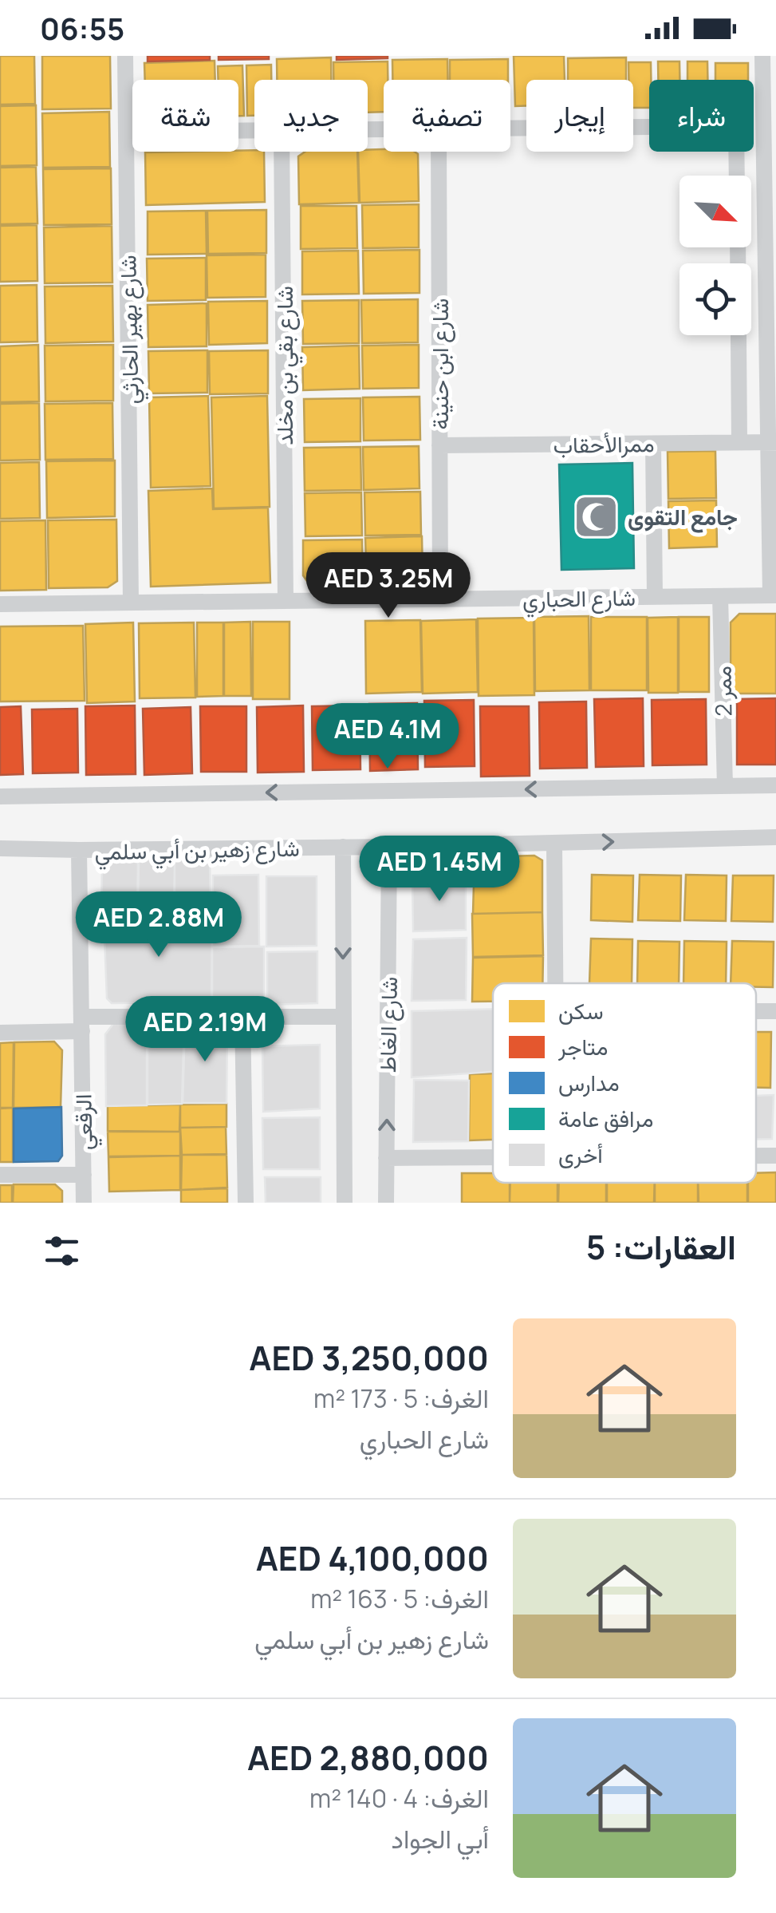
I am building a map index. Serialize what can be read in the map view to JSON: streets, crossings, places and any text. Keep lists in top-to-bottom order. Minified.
{"streets":{"street":["شارع بهير الحارثي","شارع ابن حنينة","شارع بقي بن مخلد","ممرالأحقاب","شارع الحباري","ممر 2","شارع زهير بن أبي سلمي","شارع الغاط","الرقعي"]},"crossings":[["شارع بهير الحارثي","شارع الحباري"],["شارع ابن حنينة","ممرالأحقاب"],["شارع ابن حنينة","شارع الحباري"],["شارع بقي بن مخلد","شارع الحباري"],["شارع الحباري","ممر 2"],["شارع زهير بن أبي سلمي","شارع الغاط"],["شارع زهير بن أبي سلمي","الرقعي"]],"places":{"mosque":["جامع التقوى"]},"legend":["سكن","متاجر","مدارس","مرافق عامة","أخرى"],"north":"bottom right","page":{"status":"06:55","chip":["شراء","إيجار","تصفية","جديد","شقة"],"price":["AED 3.25M","AED 4.1M","AED 1.45M","AED 2.88M","AED 2.19M"],"heading":"العقارات: 5","list":[{"name":"AED 3,250,000","note":"الغرف: 5 · 173 m² · شارع الحباري"},{"name":"AED 4,100,000","note":"الغرف: 5 · 163 m² · شارع زهير بن أبي سلمي"},{"name":"AED 2,880,000","note":"الغرف: 4 · 140 m² · أبي الجواد"}]}}
